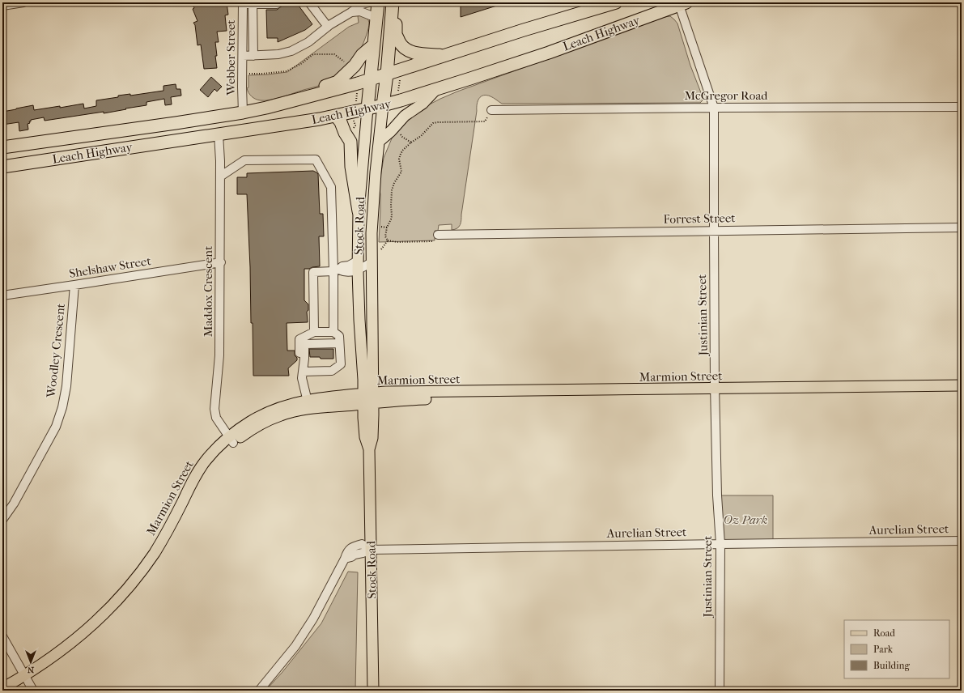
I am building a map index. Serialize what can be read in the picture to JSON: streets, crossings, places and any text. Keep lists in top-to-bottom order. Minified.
{"streets":{"highway":["Leach Highway","Stock Road"],"main road":["Marmion Street"],"street":["Webber Street","McGregor Road","Forrest Street","Shelshaw Street","Maddox Crescent","Justinian Street","Woodley Crescent","Aurelian Street"]},"crossings":[["Leach Highway","Webber Street"],["Leach Highway","Stock Road"],["Leach Highway","Maddox Crescent"],["Leach Highway","Justinian Street"],["McGregor Road","Justinian Street"],["Forrest Street","Justinian Street"],["Stock Road","Marmion Street"],["Stock Road","Aurelian Street"],["Shelshaw Street","Maddox Crescent"],["Shelshaw Street","Woodley Crescent"],["Maddox Crescent","Marmion Street"],["Justinian Street","Marmion Street"],["Justinian Street","Aurelian Street"]],"parks":["Oz Park"],"legend":["Road","Park","Building"],"north":"bottom"}
